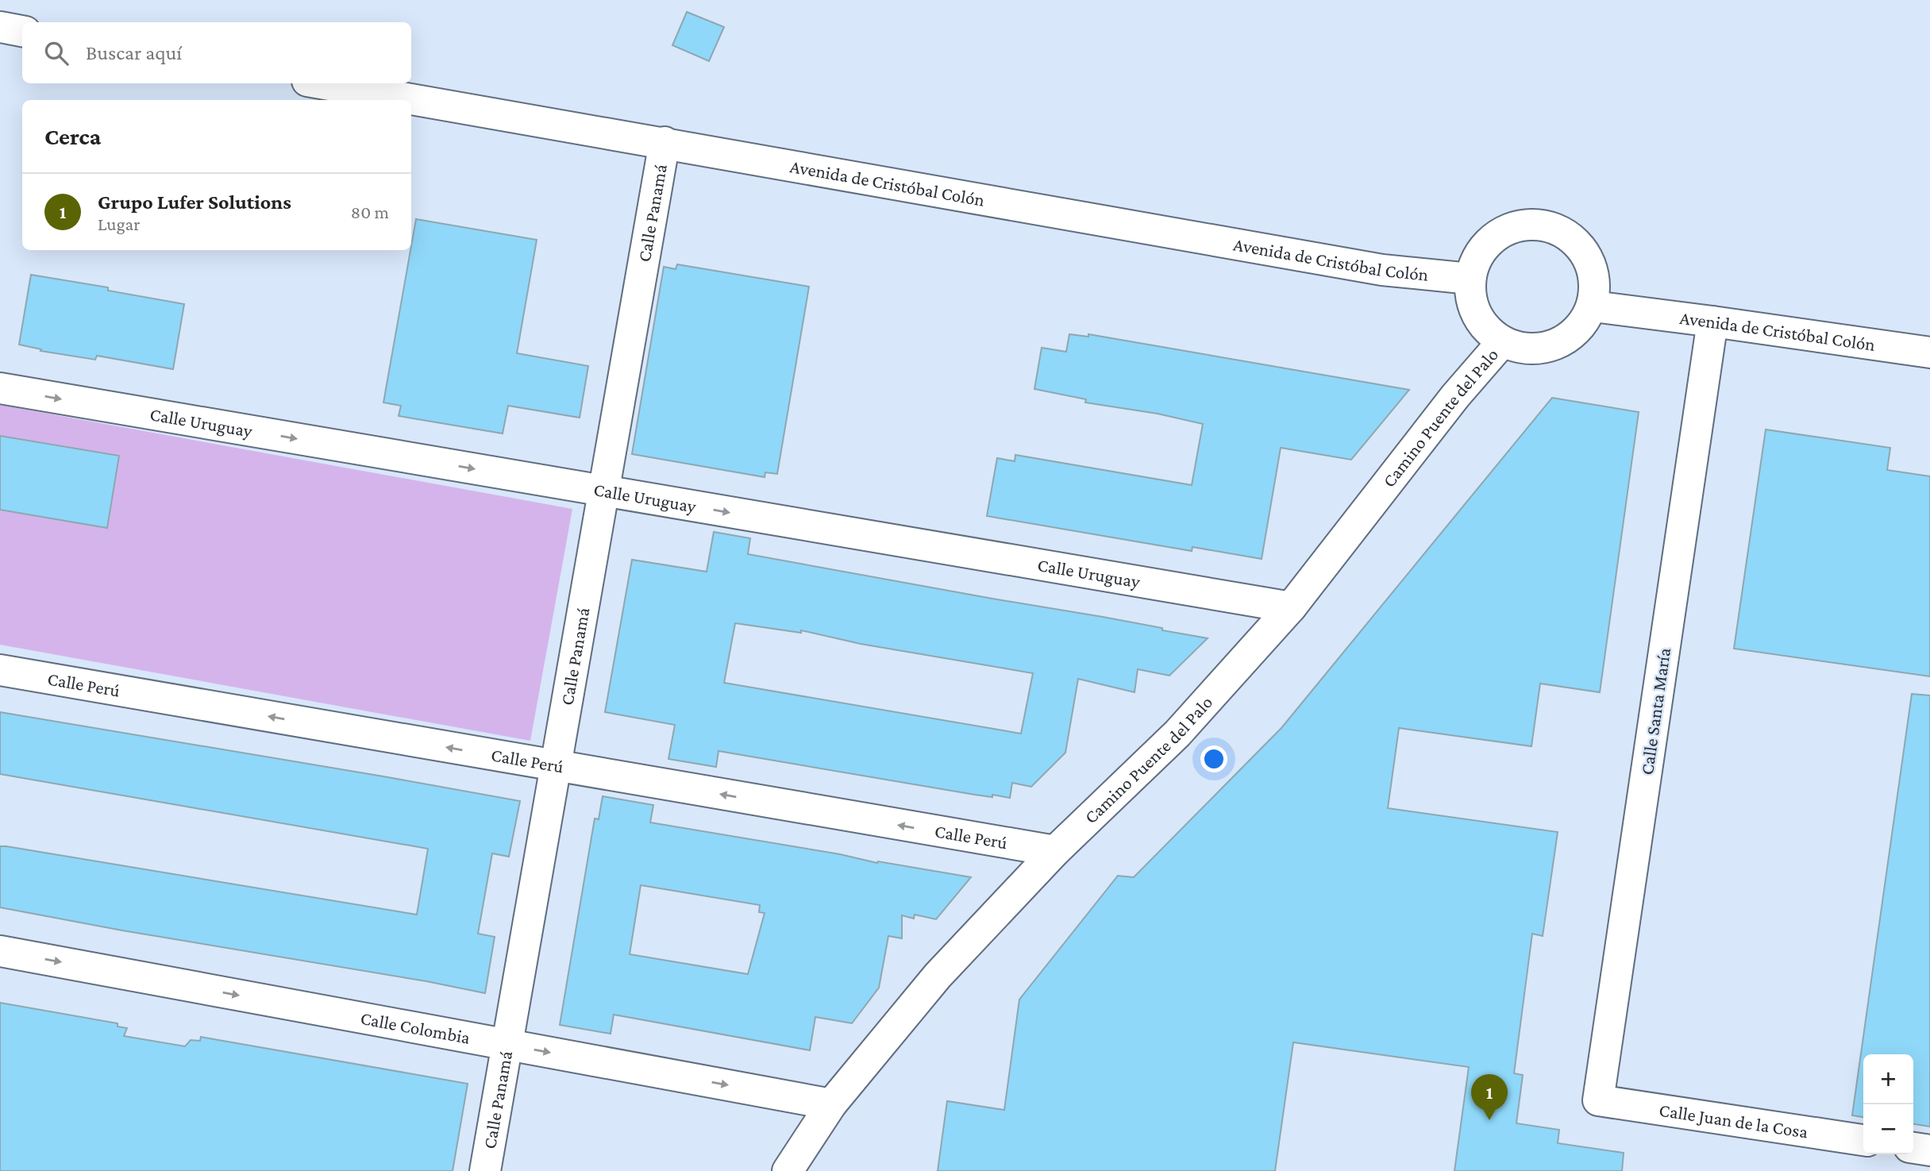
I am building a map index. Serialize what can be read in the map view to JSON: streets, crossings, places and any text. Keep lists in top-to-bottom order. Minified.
{"streets":{"street":["Avenida de Cristóbal Colón","Calle Panamá","Camino Puente del Palo","Calle Uruguay","Calle Perú","Calle Santa María","Calle Colombia","Calle Juan de la Cosa"]},"crossings":[["Avenida de Cristóbal Colón","Calle Panamá"],["Avenida de Cristóbal Colón","Camino Puente del Palo"],["Avenida de Cristóbal Colón","Calle Santa María"],["Calle Panamá","Calle Uruguay"],["Calle Panamá","Calle Perú"],["Calle Panamá","Calle Colombia"],["Camino Puente del Palo","Calle Uruguay"],["Camino Puente del Palo","Calle Perú"],["Camino Puente del Palo","Calle Colombia"],["Calle Santa María","Calle Juan de la Cosa"]],"one_way":["Calle Uruguay","Calle Perú","Calle Colombia"],"page":{"search":"Buscar aquí","heading":"Cerca","list":[{"mark":"1","name":"Grupo Lufer Solutions","note":"Lugar","value":"80 m"}],"map_buttons":["+","−"],"pins":"1"}}
